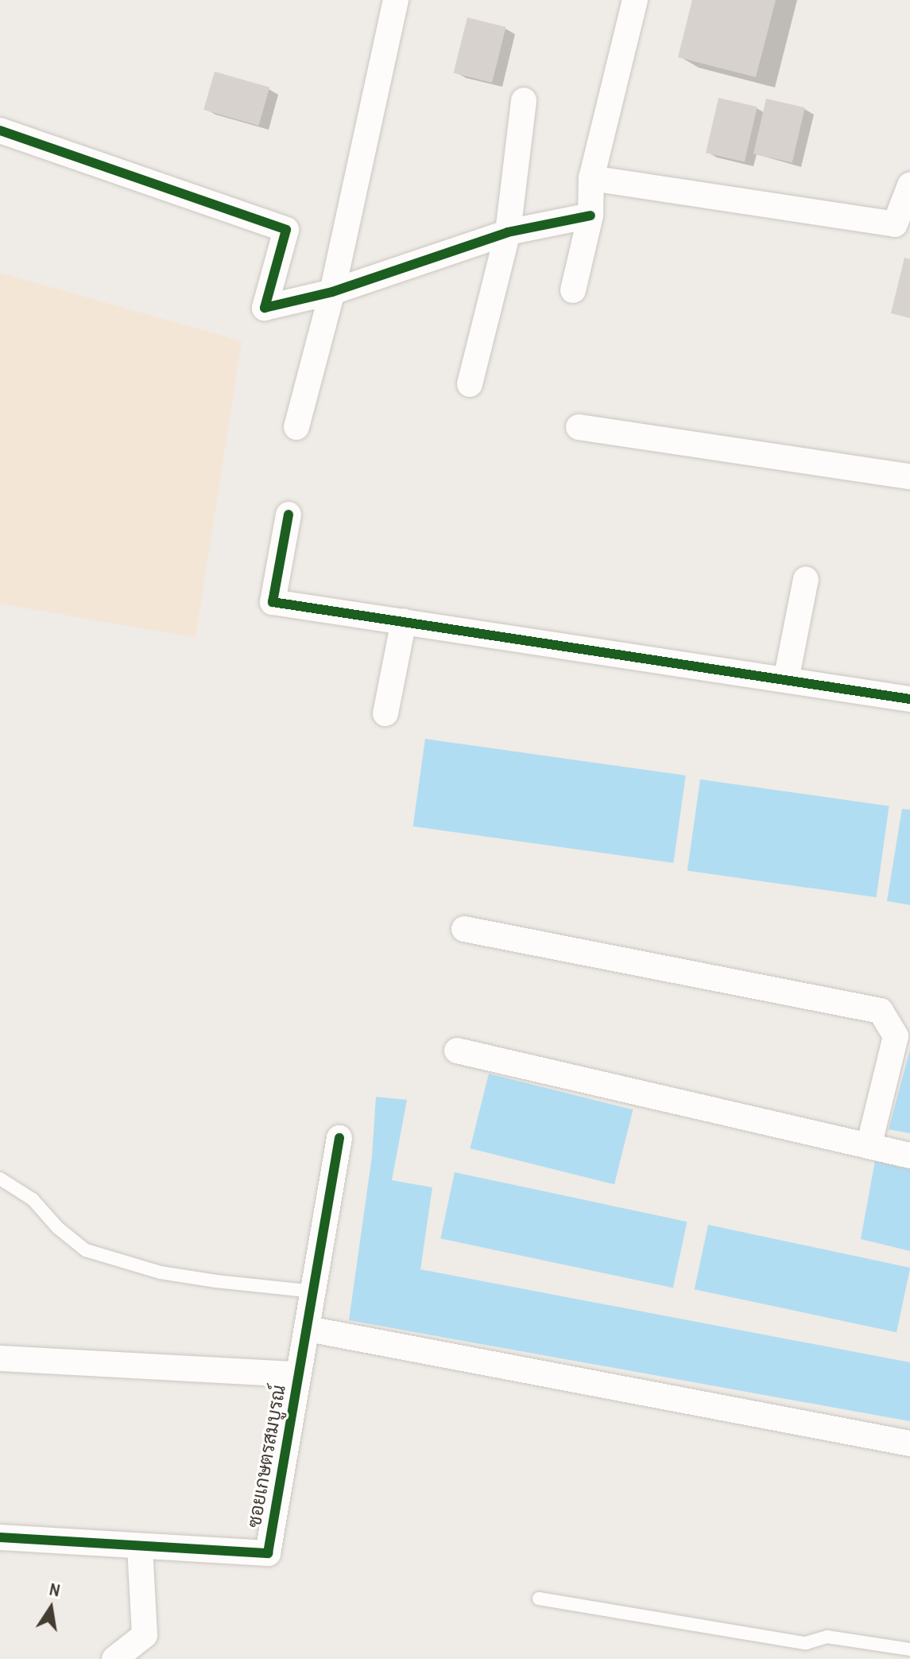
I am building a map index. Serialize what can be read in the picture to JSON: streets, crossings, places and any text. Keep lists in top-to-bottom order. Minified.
{"streets":{"street":["ซอยเกษตรสมบูรณ์"]},"north":"top"}
